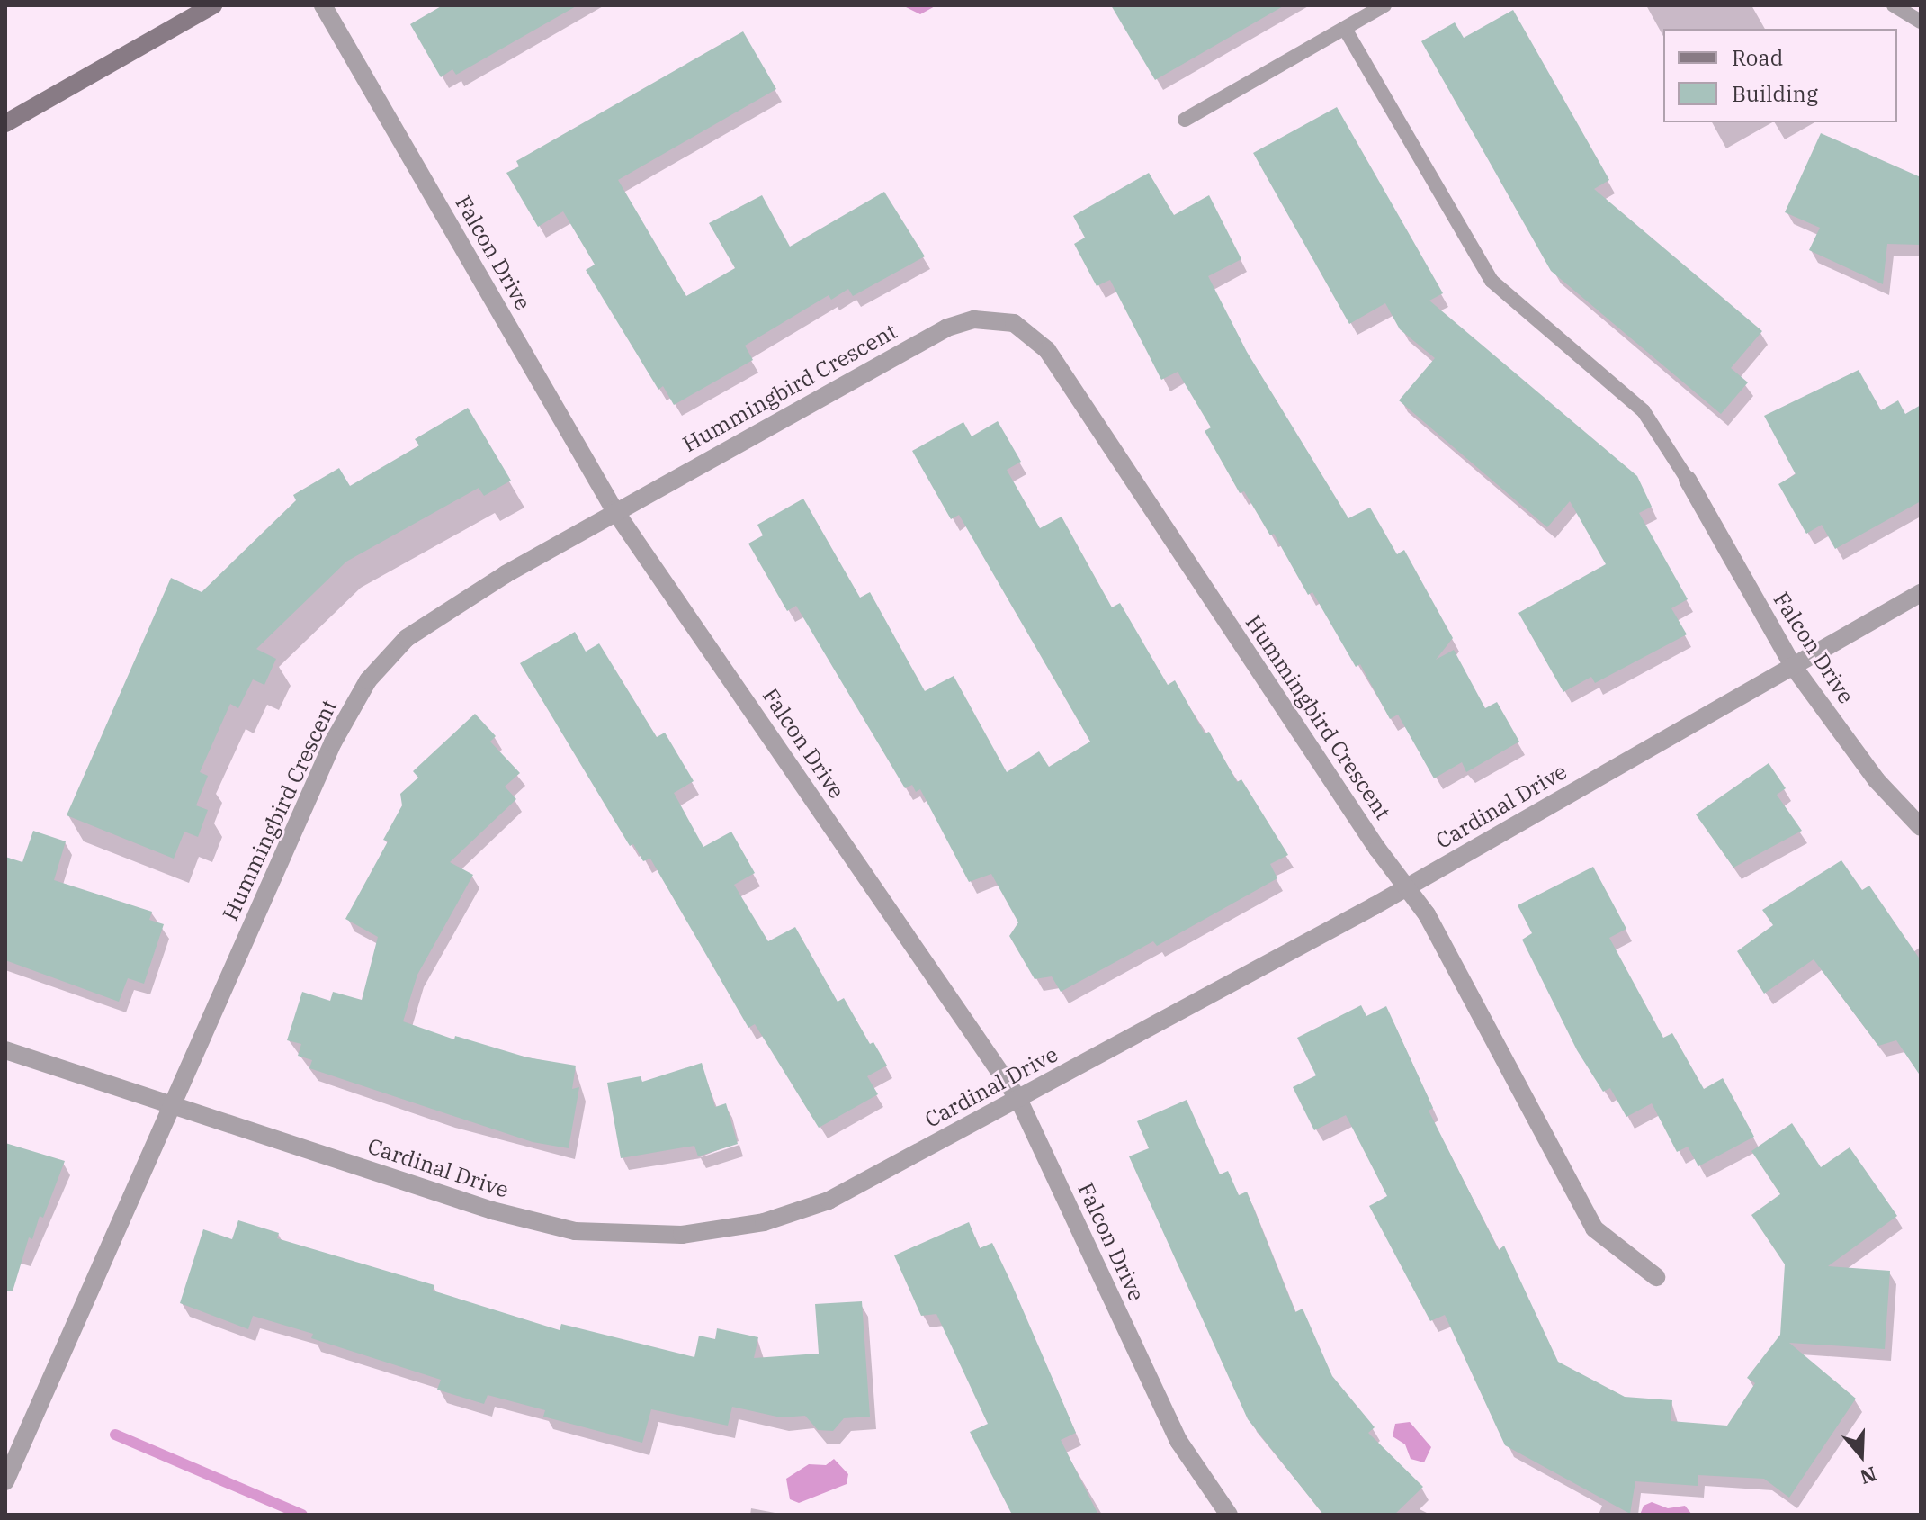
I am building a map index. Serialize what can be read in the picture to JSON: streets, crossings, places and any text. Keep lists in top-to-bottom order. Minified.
{"streets":{"street":["Falcon Drive","Hummingbird Crescent","Cardinal Drive"]},"crossings":[["Falcon Drive","Hummingbird Crescent"],["Falcon Drive","Cardinal Drive"],["Hummingbird Crescent","Cardinal Drive"]],"legend":["Road","Building"],"north":"bottom"}
